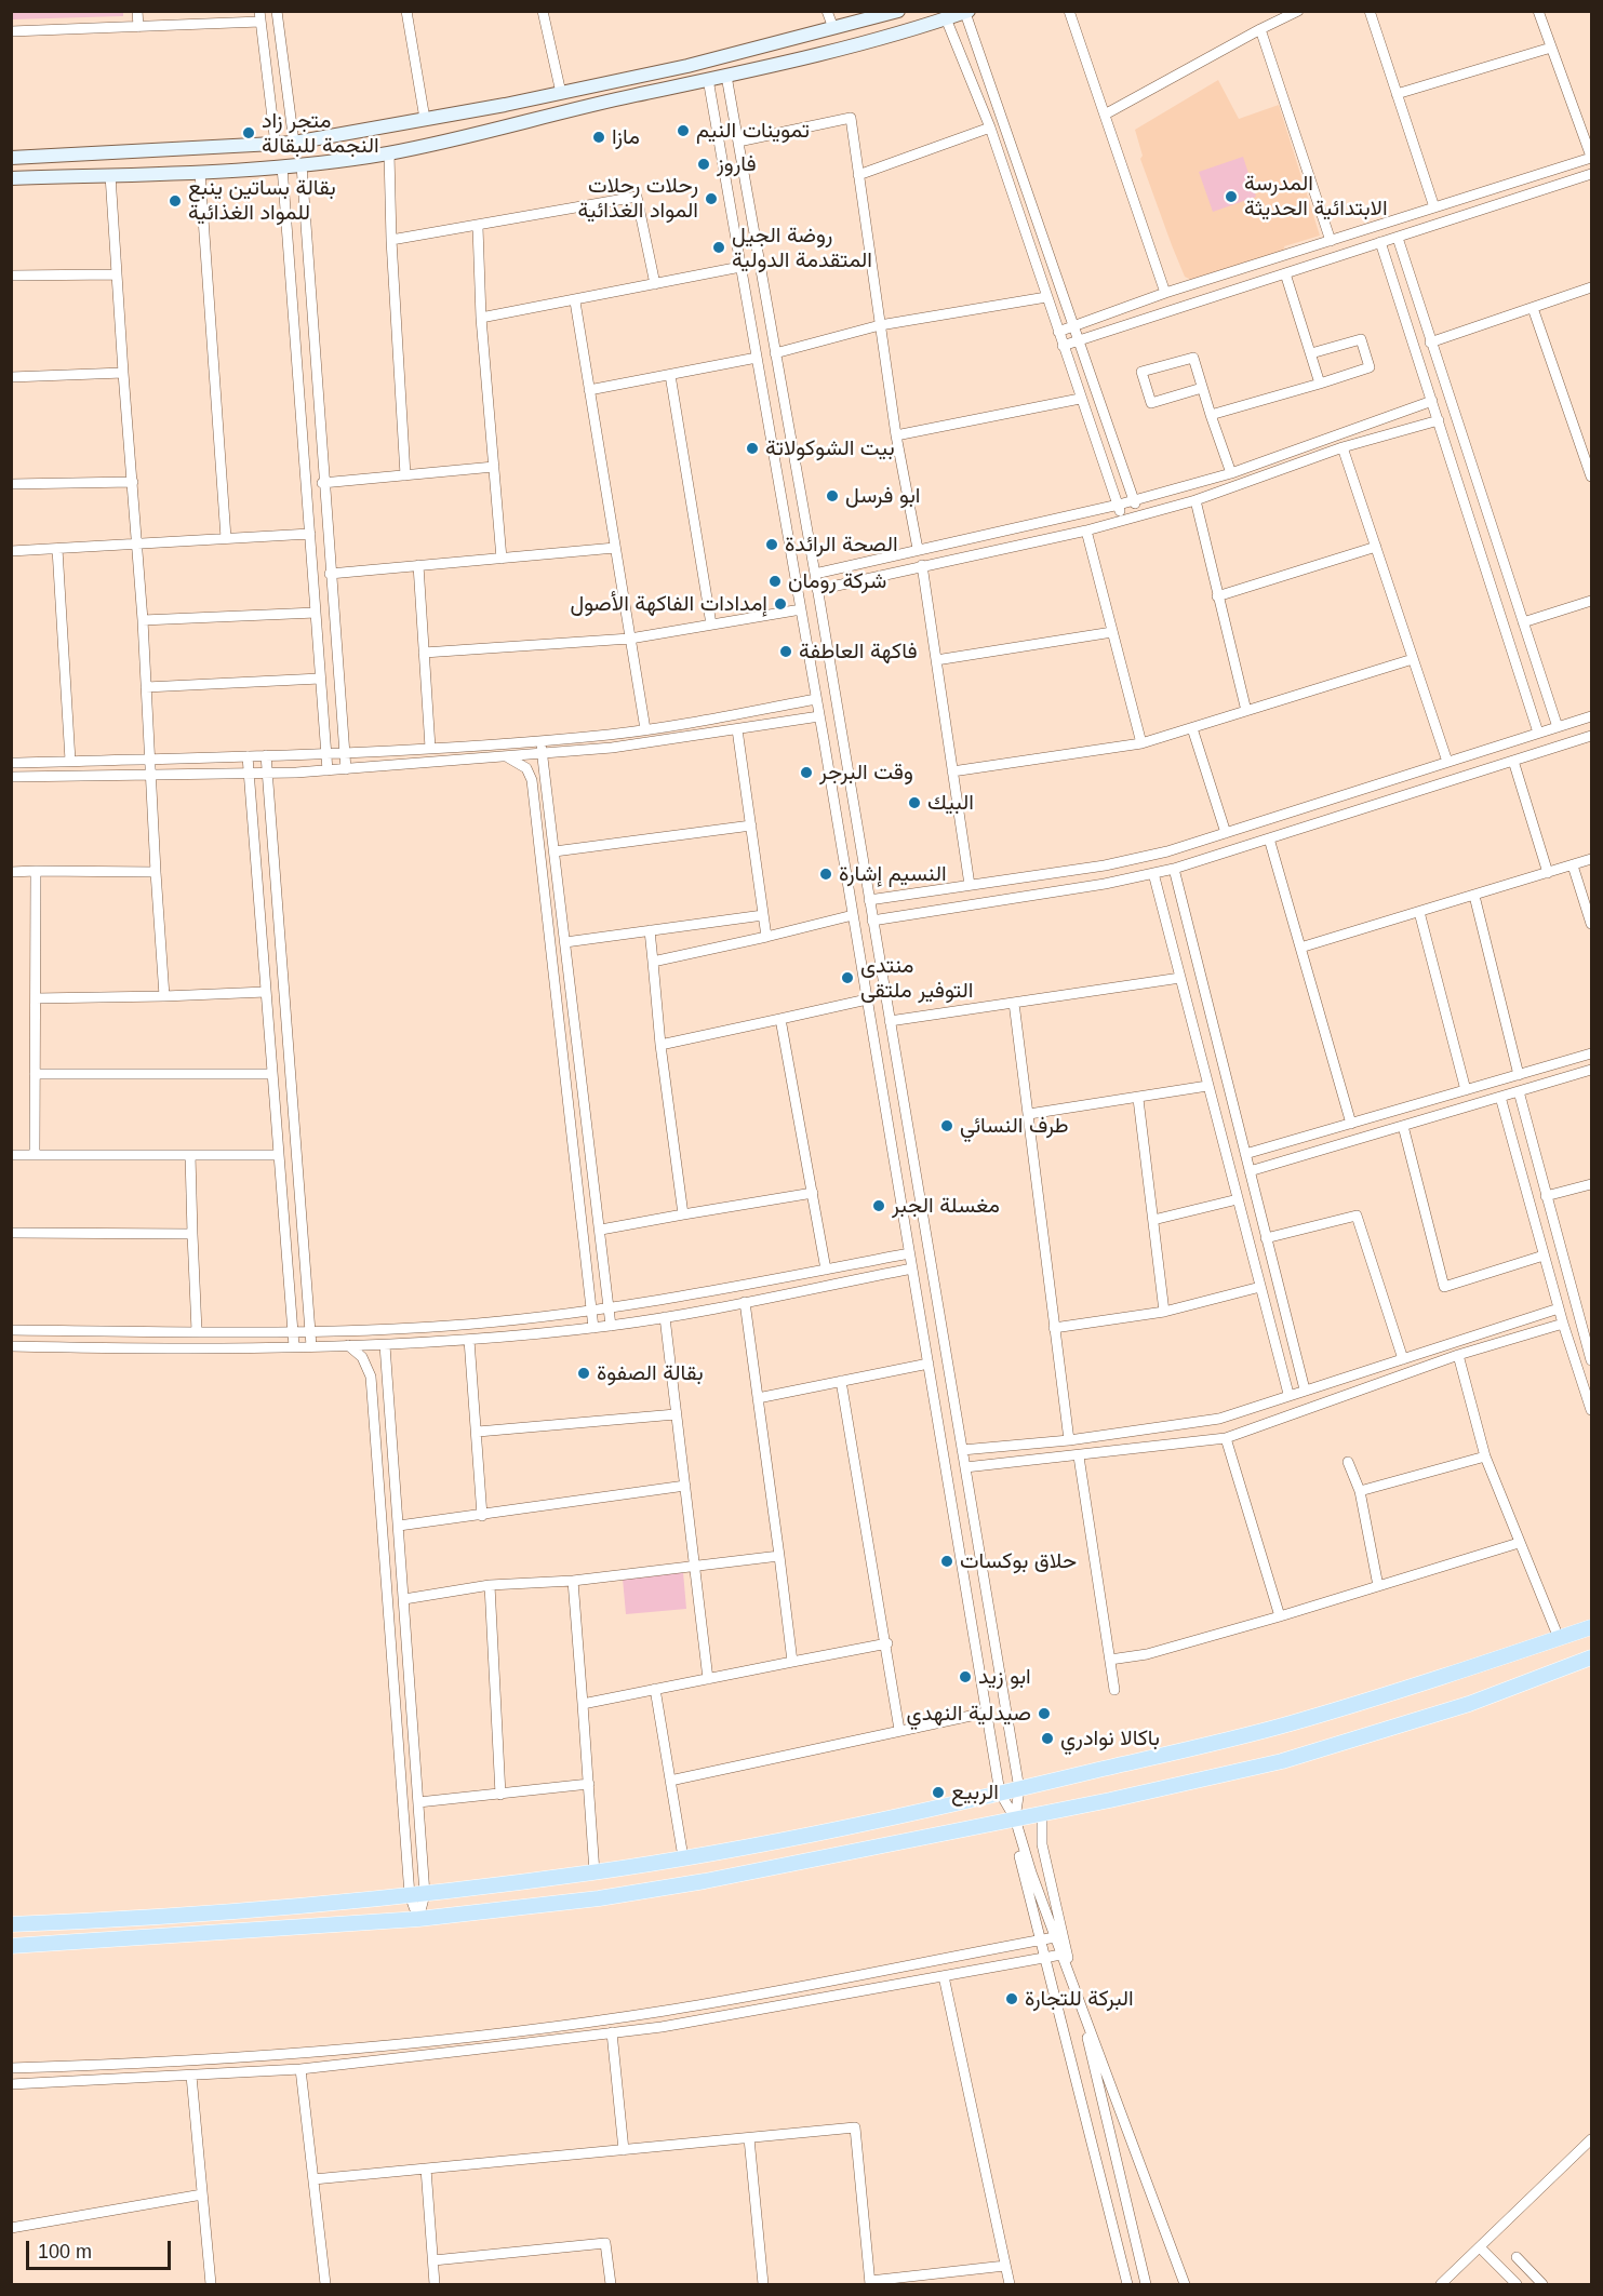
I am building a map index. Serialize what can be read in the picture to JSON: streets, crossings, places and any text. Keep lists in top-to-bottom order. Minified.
{"places":["تموينات النيم","متجر زاد النجمة للبقالة","مازا","فاروز","المدرسة الابتدائية الحديثة","رحلات رحلات المواد الغذائية","بقالة بساتين ينبع للمواد الغذائية","روضة الجيل المتقدمة الدولية","بيت الشوكولاتة","ابو فرسل","الصحة الرائدة","شركة رومان","إمدادات الفاكهة الأصول","فاكهة العاطفة","وقت البرجر","البيك","النسيم إشارة","منتدى التوفير ملتقى","طرف النسائي","مغسلة الجبر","بقالة الصفوة","حلاق بوكسات","ابو زيد","صيدلية النهدي","باكالا نوادري","الربيع","البركة للتجارة"],"scale_bar":"100 m"}
